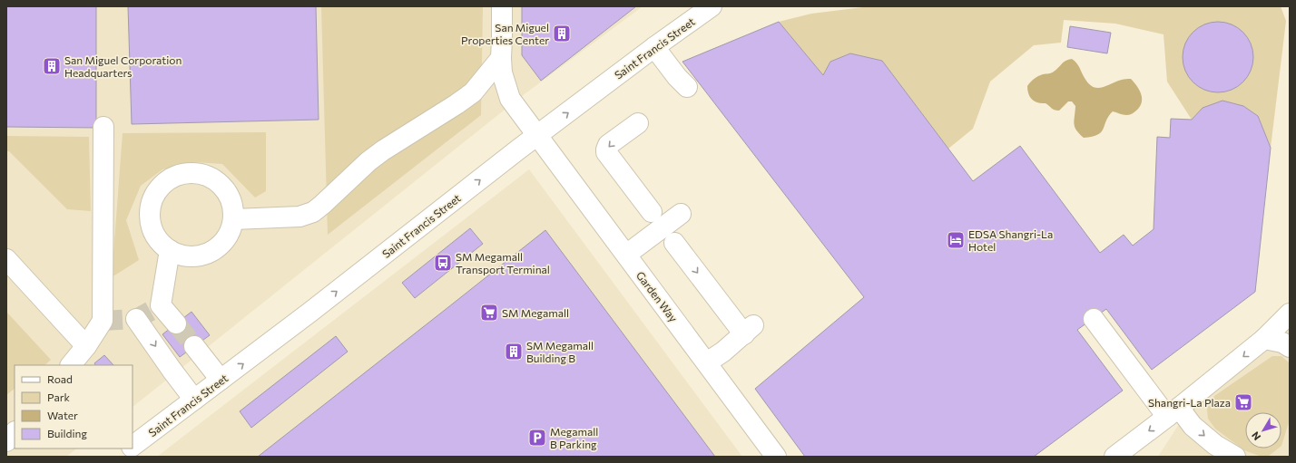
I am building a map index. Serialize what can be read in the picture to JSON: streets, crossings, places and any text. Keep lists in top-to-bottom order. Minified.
{"streets":{"street":["Saint Francis Street","Garden Way"]},"crossings":[["Saint Francis Street","Garden Way"]],"places":{"building":["San Miguel Properties Center","San Miguel Corporation Headquarters","SM Megamall Building B"],"hotel":["EDSA Shangri-La Hotel"],"bus stop":["SM Megamall Transport Terminal"],"supermarket":["SM Megamall","Shangri-La Plaza"],"parking":["Megamall B Parking"]},"legend":["Road","Park","Water","Building"],"north":"bottom left"}
